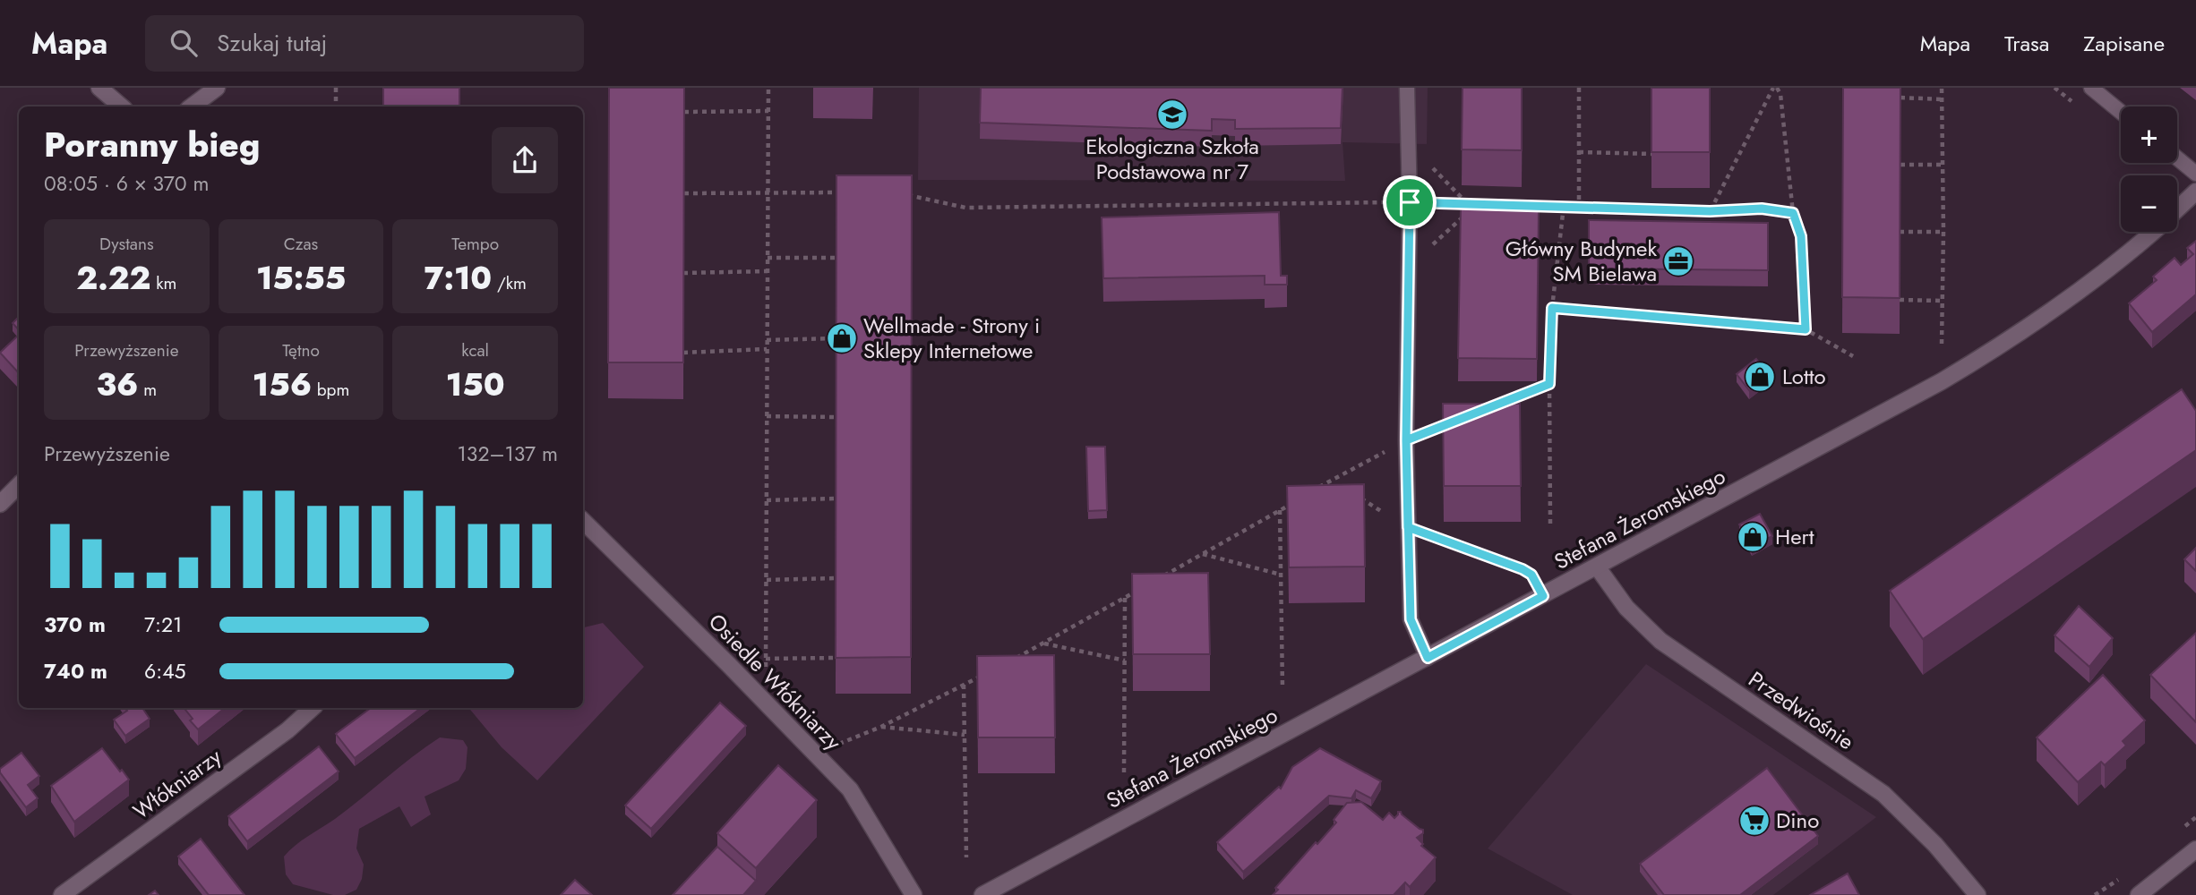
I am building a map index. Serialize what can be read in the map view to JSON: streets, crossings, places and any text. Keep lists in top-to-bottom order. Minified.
{"streets":{"street":["Stefana Żeromskiego","Osiedle Włókniarzy","Przedwiośnie","Włókniarzy"]},"crossings":[["Stefana Żeromskiego","Przedwiośnie"]],"places":{"school or university":["Ekologiczna Szkoła Podstawowa nr 7"],"office":["Główny Budynek SM Bielawa"],"shop":["Wellmade - Strony i Sklepy Internetowe","Lotto","Hert"],"supermarket":["Dino"]},"page":{"header":"Mapa","search":"Szukaj tutaj","nav":["Mapa","Trasa","Zapisane"],"map_buttons":["+","−"],"heading":["Poranny bieg","08:05 · 6 × 370 m"],"stats":[["Dystans","2.22 km"],["Czas","15:55"],["Tempo","7:10 /km"],["Przewyższenie","36 m"],["Tętno","156 bpm"],["kcal","150"]],"chart":["Przewyższenie","132–137 m"],"list":[{"name":"370 m","note":"7:21"},{"name":"740 m","note":"6:45"}]}}
